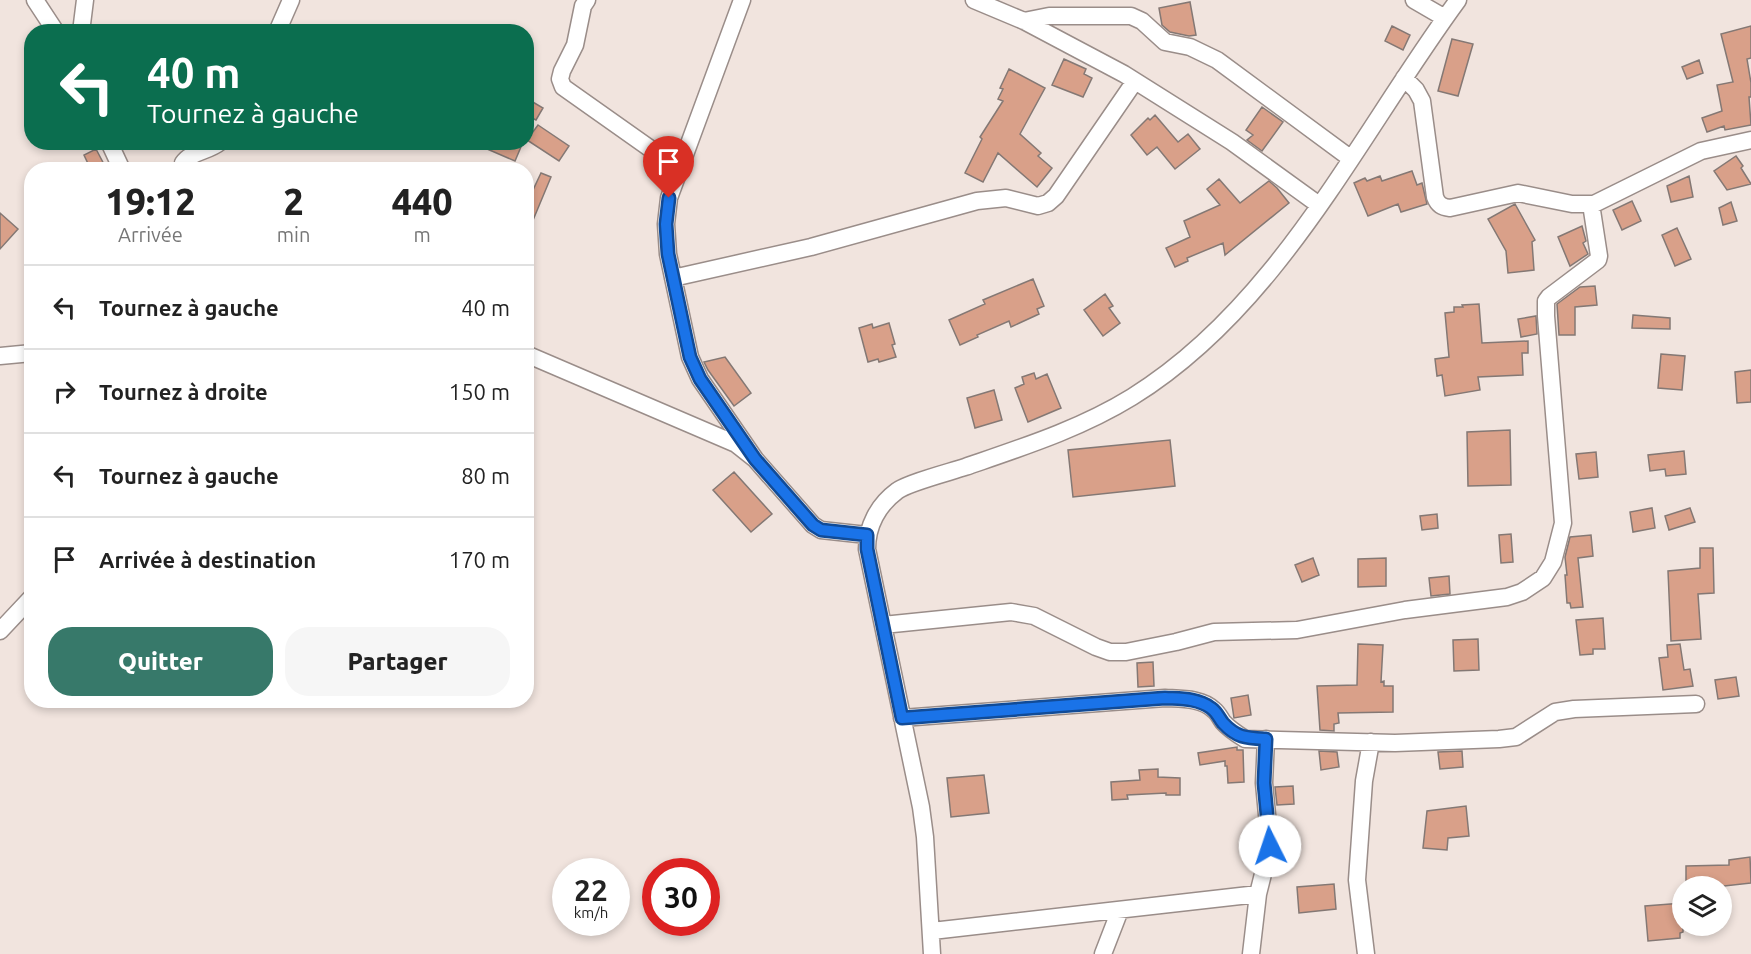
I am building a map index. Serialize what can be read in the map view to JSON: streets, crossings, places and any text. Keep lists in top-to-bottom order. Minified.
{"page":{"turn":["40 m","Tournez à gauche"],"eta":["19:12","Arrivée","2","min","440","m"],"list":[{"name":"Tournez à gauche","value":"40 m"},{"name":"Tournez à droite","value":"150 m"},{"name":"Tournez à gauche","value":"80 m"},{"name":"Arrivée à destination","value":"170 m"}],"buttons":["Quitter","Partager"],"speed":"22 km/h","limit":"30"}}
